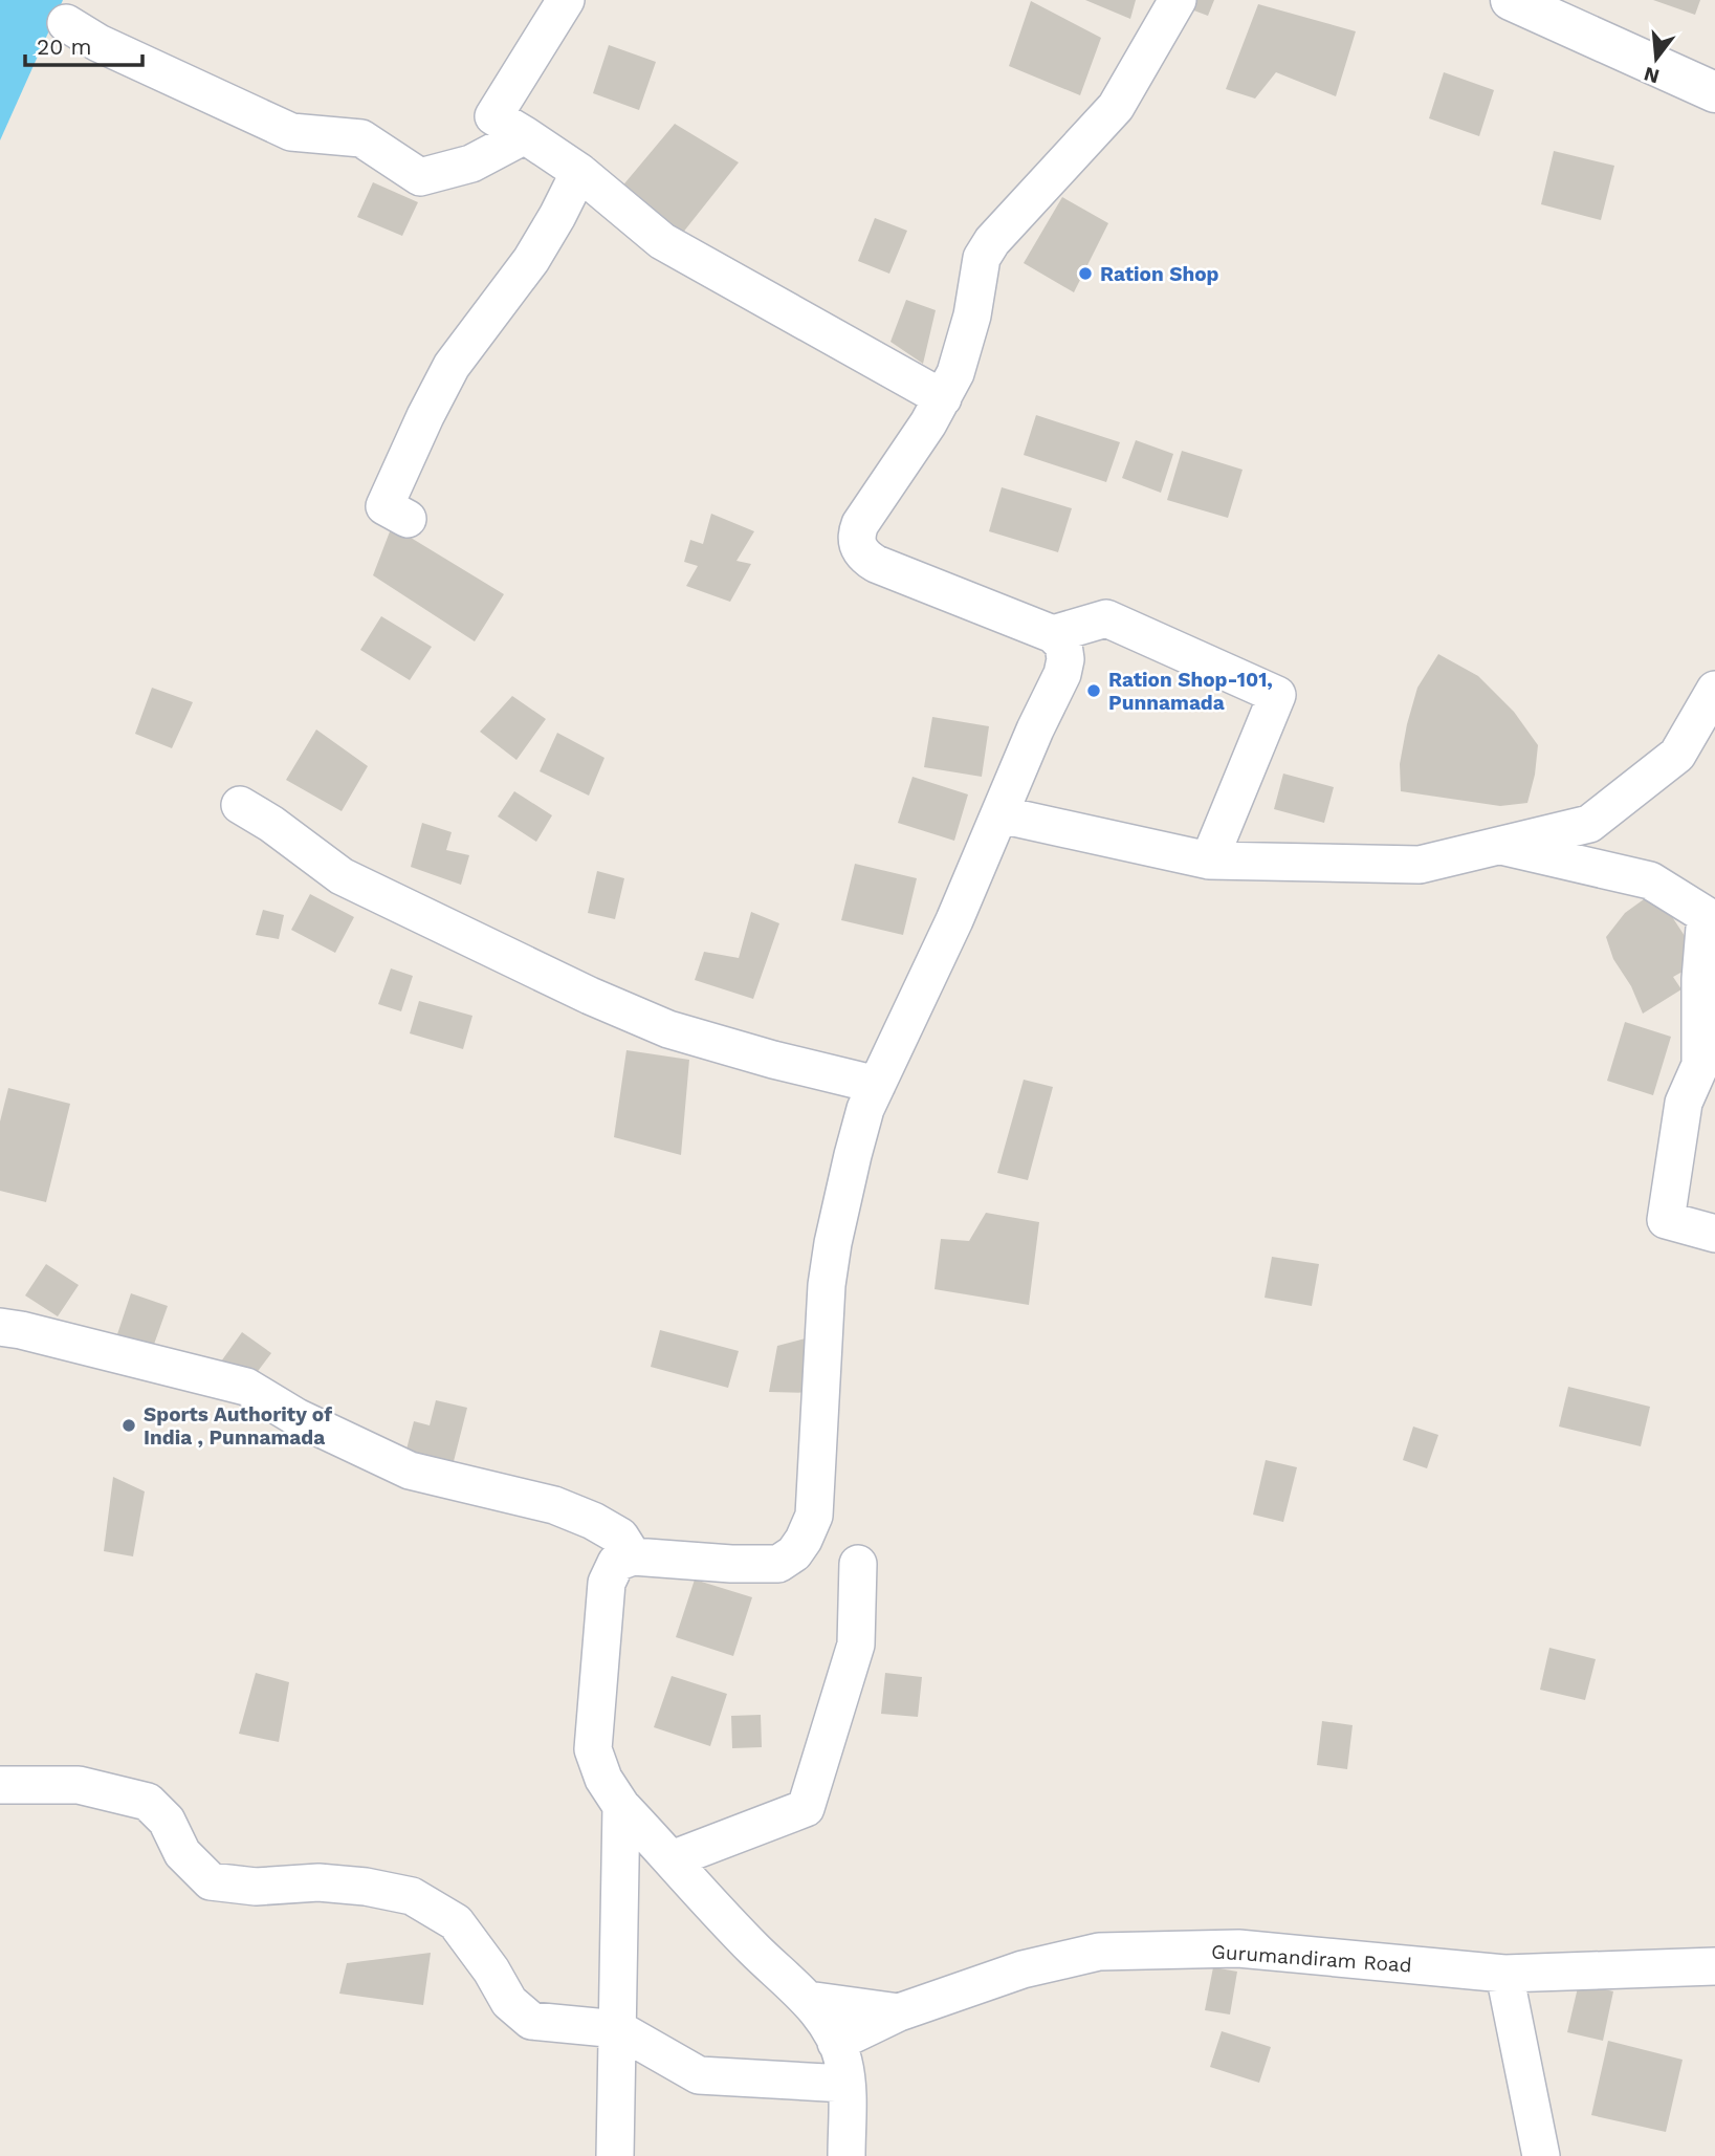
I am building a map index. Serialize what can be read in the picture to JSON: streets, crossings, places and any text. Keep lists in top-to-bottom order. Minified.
{"streets":{"street":["Gurumandiram Road"]},"places":["Ration Shop","Ration Shop-101, Punnamada","Sports Authority of India , Punnamada"],"scale_bar":"20 m","north":"bottom"}
